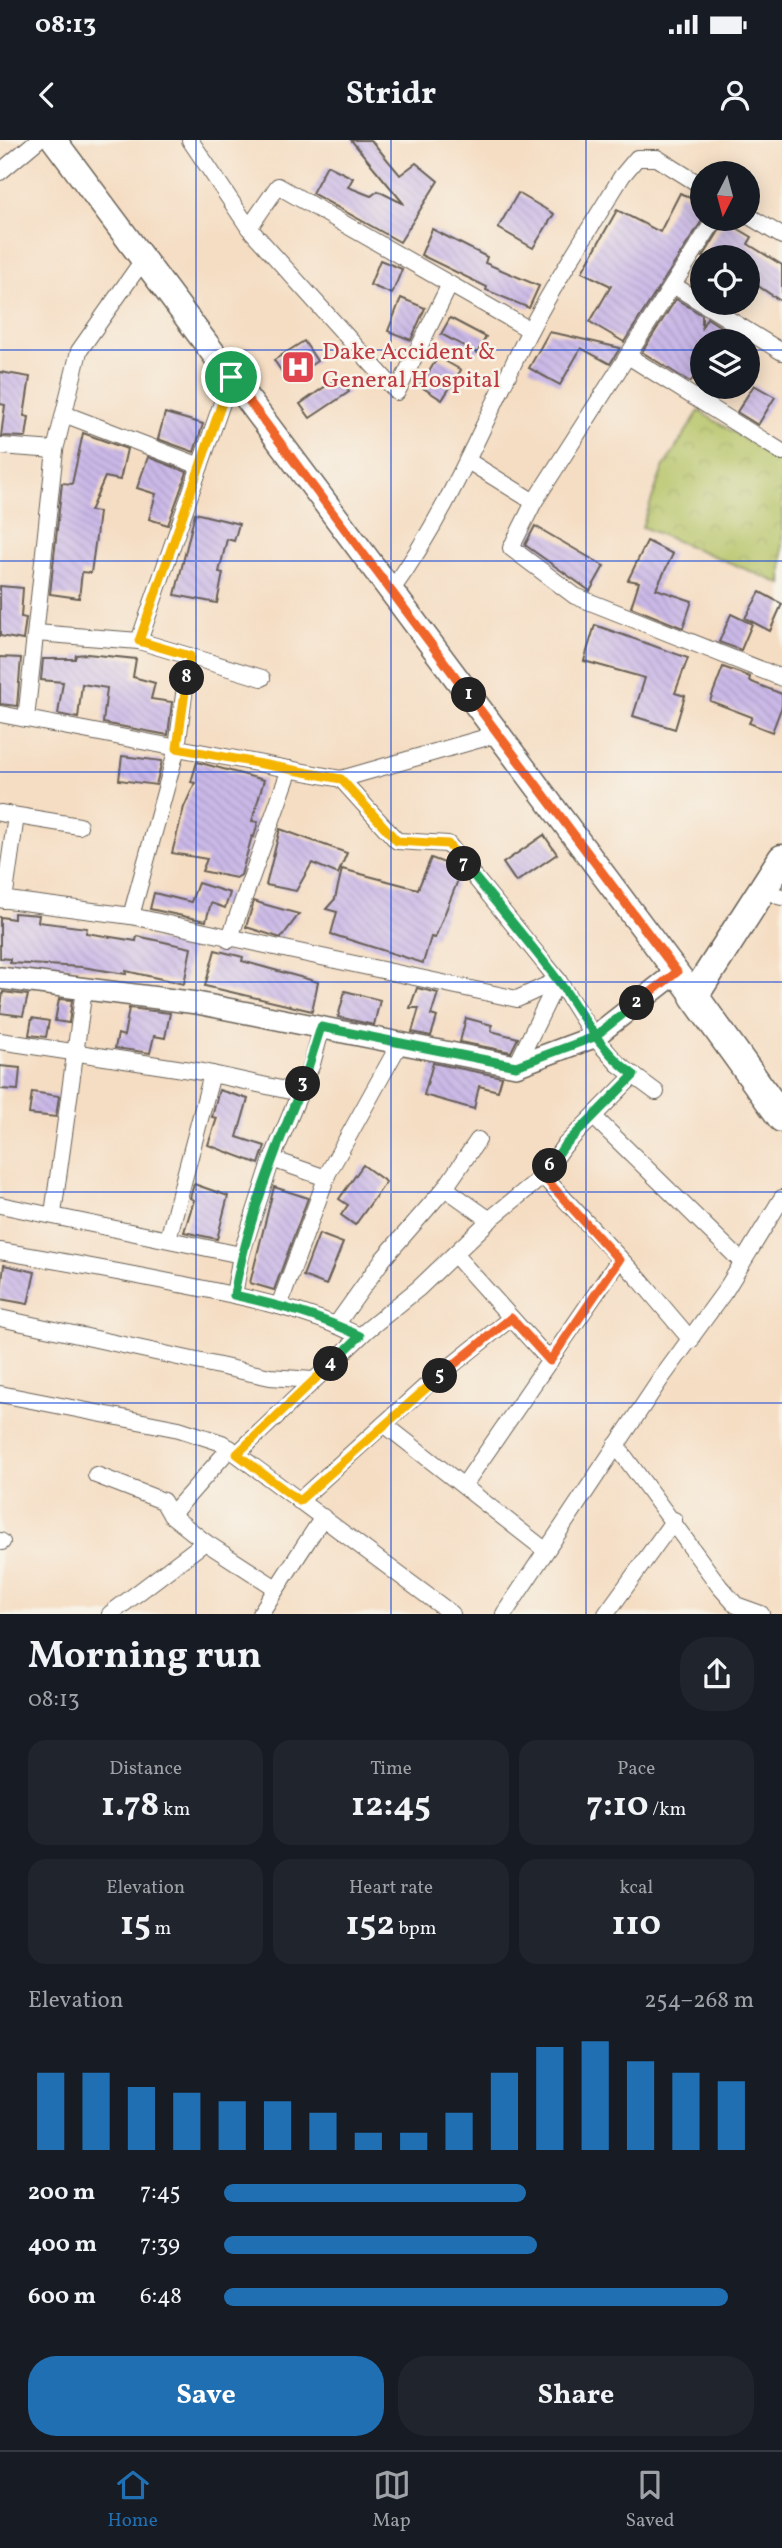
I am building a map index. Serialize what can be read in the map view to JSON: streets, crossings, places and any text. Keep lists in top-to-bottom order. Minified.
{"places":{"hospital":["Dake Accident & General Hospital"]},"north":"bottom","page":{"status":"08:13","header":"Stridr","pins":["8","1","7","2","3","6","4","5"],"heading":["Morning run","08:13"],"stats":[["Distance","1.78 km"],["Time","12:45"],["Pace","7:10 /km"],["Elevation","15 m"],["Heart rate","152 bpm"],["kcal","110"]],"chart":["Elevation","254–268 m"],"list":[{"name":"200 m","note":"7:45"},{"name":"400 m","note":"7:39"},{"name":"600 m","note":"6:48"}],"buttons":["Save","Share"],"tabs":["Home","Map","Saved"]}}
